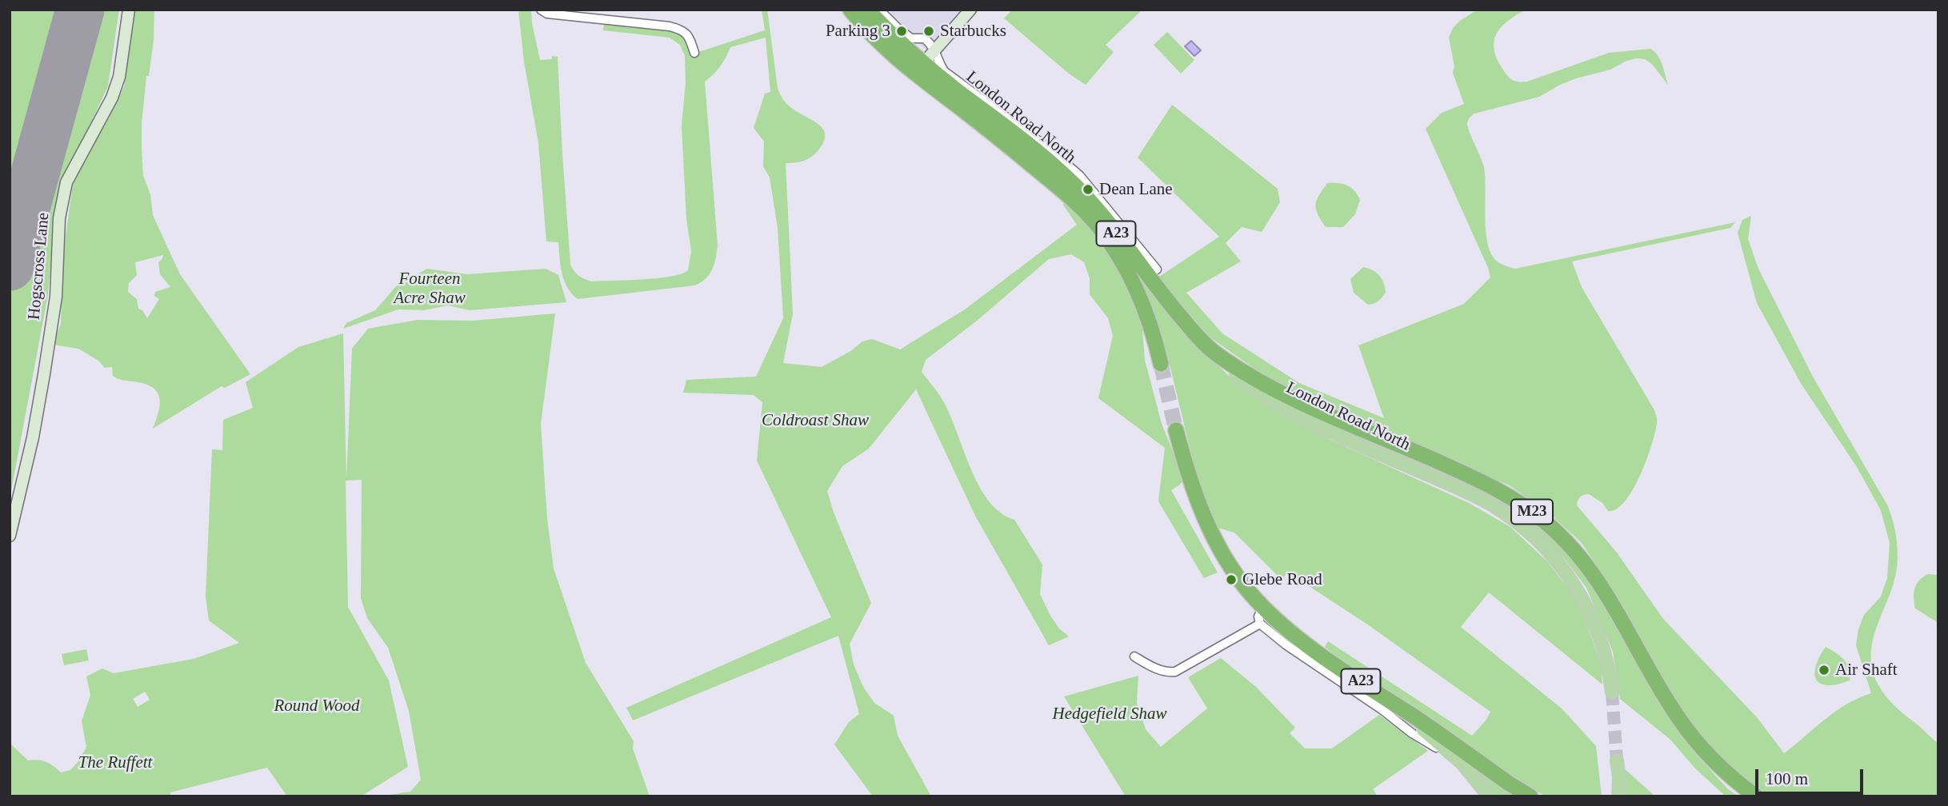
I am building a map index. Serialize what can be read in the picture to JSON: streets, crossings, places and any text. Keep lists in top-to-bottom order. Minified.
{"streets":{"highway":["London Road North","A23","M23"],"street":["Hogscross Lane"]},"crossings":[["London Road North","A23"],["London Road North","M23"]],"parks":["Fourteen Acre Shaw","Coldroast Shaw","Round Wood","Hedgefield Shaw","The Ruffett"],"places":["Parking 3","Starbucks","Dean Lane","Glebe Road","Air Shaft"],"scale_bar":"100 m"}
